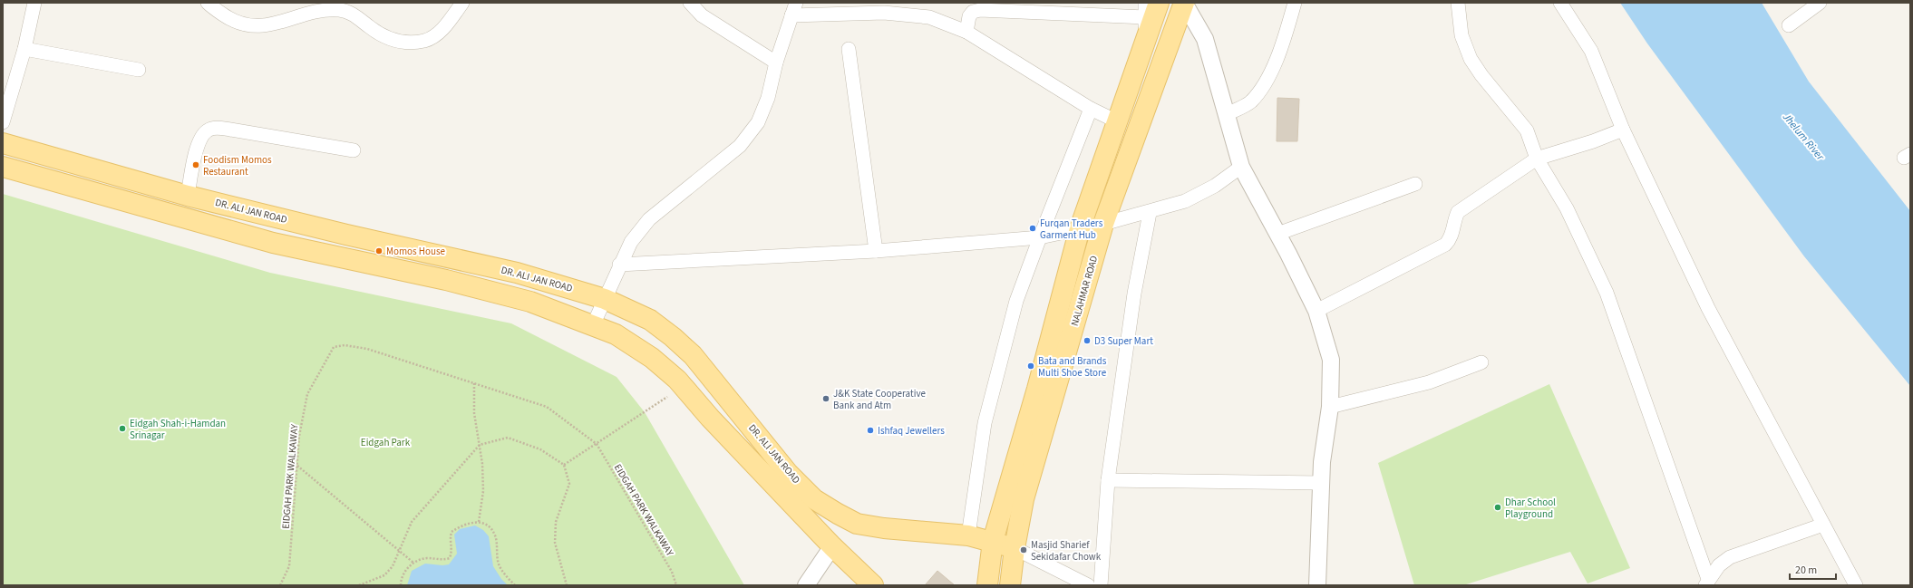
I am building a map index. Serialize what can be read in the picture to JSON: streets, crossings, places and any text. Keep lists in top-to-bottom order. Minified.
{"streets":{"main road":["DR. ALI JAN ROAD","NALAHMAR ROAD"],"path":["EIDGAH PARK WALKAWAY"]},"crossings":[["DR. ALI JAN ROAD","NALAHMAR ROAD"]],"water":["Jhelum River"],"parks":["Eidgah Park"],"places":["Foodism Momos Restaurant","Furqan Traders Garment Hub","Momos House","D3 Super Mart","Bata and Brands Multi Shoe Store","J&K State Cooperative Bank and Atm","Eidgah Shah-i-Hamdan Srinagar","Ishfaq Jewellers","Dhar School Playground","Masjid Sharief Sekidafar Chowk"],"scale_bar":"20 m"}
